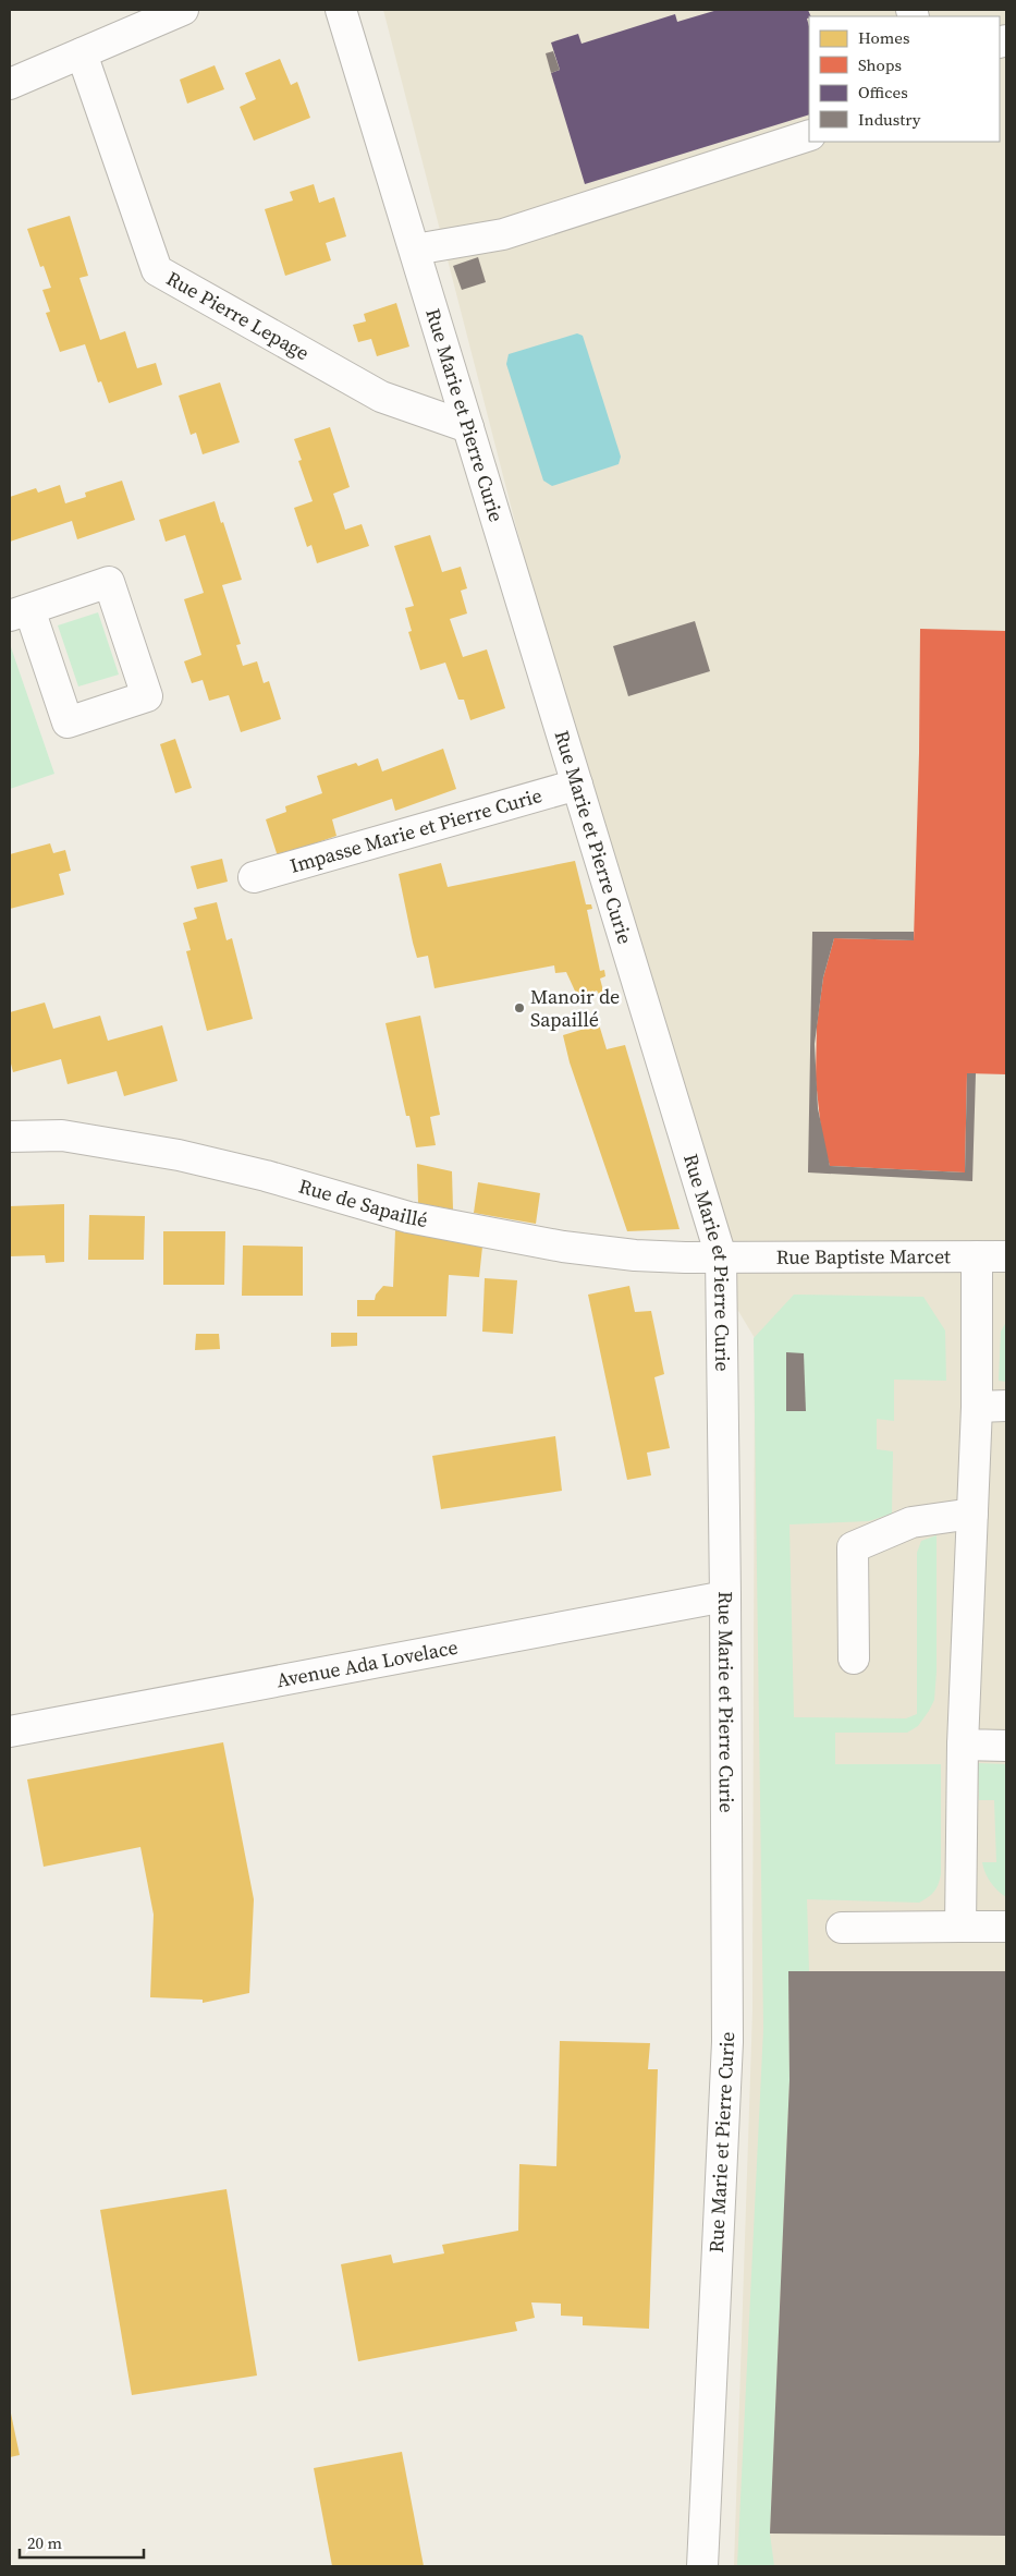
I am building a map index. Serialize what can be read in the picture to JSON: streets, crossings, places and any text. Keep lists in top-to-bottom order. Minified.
{"streets":{"street":["Rue Pierre Lepage","Rue Marie et Pierre Curie","Impasse Marie et Pierre Curie","Rue de Sapaillé","Rue Baptiste Marcet","Avenue Ada Lovelace"]},"crossings":[["Rue Pierre Lepage","Rue Marie et Pierre Curie"],["Rue Marie et Pierre Curie","Impasse Marie et Pierre Curie"],["Rue Marie et Pierre Curie","Rue de Sapaillé"],["Rue Marie et Pierre Curie","Rue Baptiste Marcet"],["Rue Marie et Pierre Curie","Avenue Ada Lovelace"],["Rue de Sapaillé","Rue Baptiste Marcet"]],"places":["Manoir de Sapaillé"],"legend":["Homes","Shops","Offices","Industry"],"scale_bar":"20 m"}
